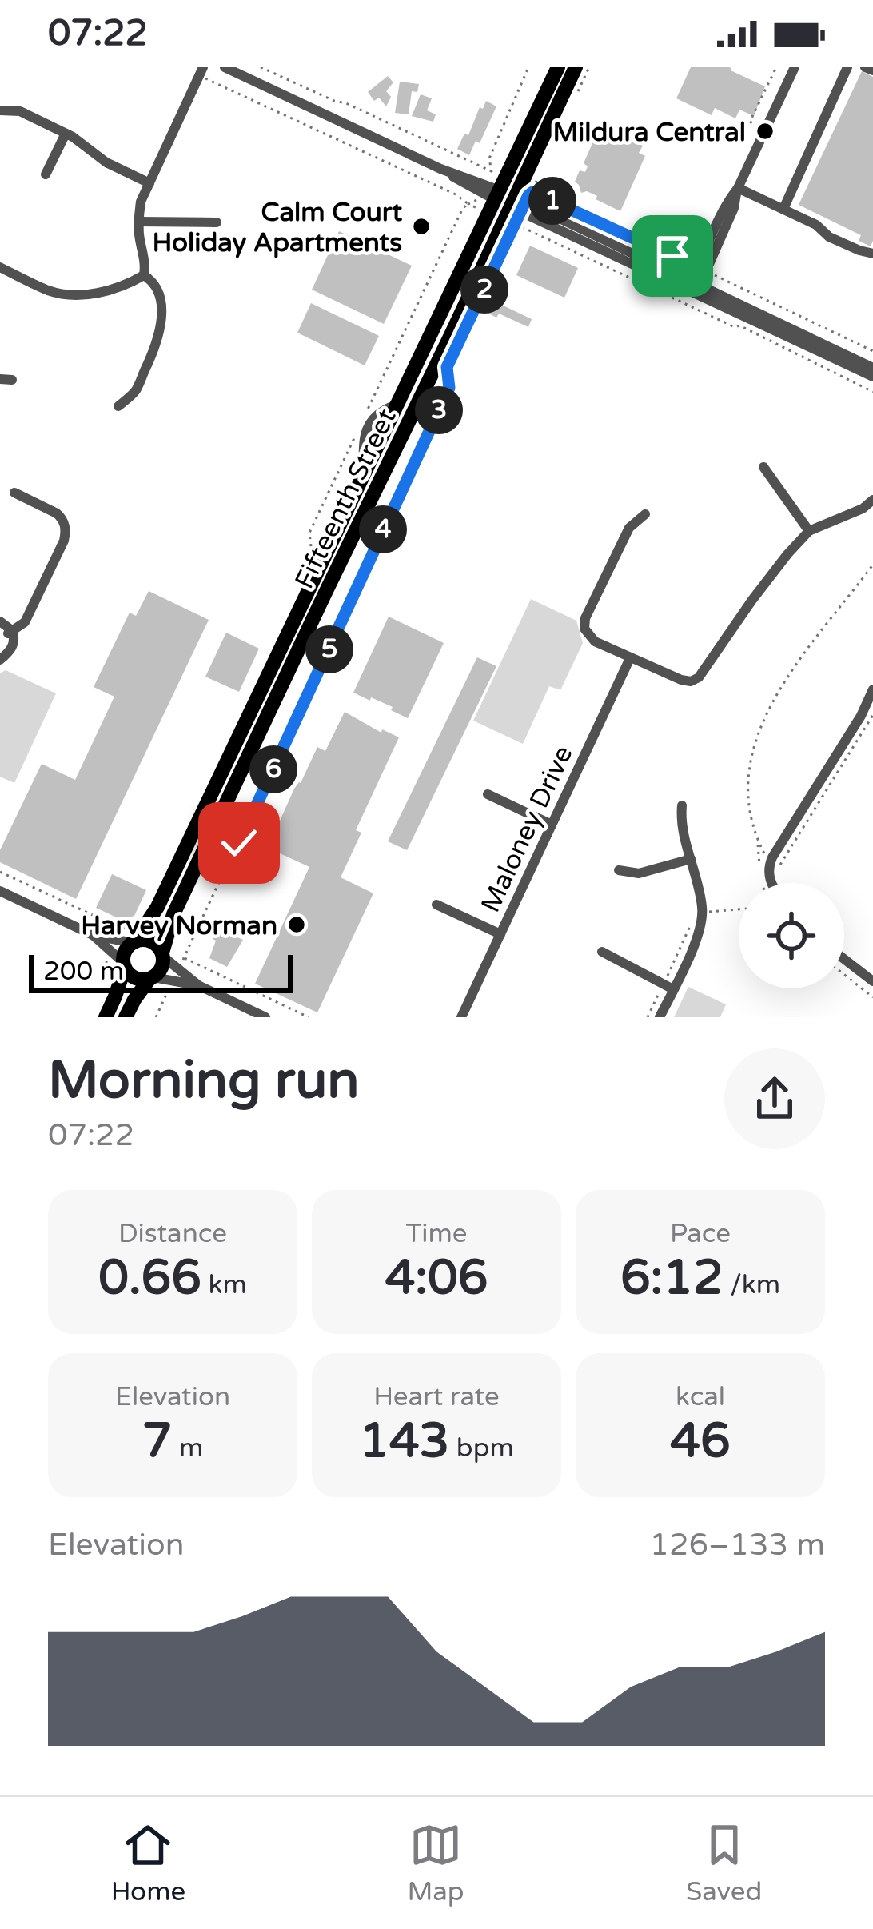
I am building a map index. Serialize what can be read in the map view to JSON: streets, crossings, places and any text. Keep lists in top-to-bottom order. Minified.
{"streets":{"highway":["Fifteenth Street"],"street":["Maloney Drive"]},"places":["Mildura Central","Calm Court Holiday Apartments","Harvey Norman"],"scale_bar":"200 m","page":{"status":"07:22","pins":["1","2","3","4","5","6"],"scale":"200 m","heading":["Morning run","07:22"],"stats":[["Distance","0.66 km"],["Time","4:06"],["Pace","6:12 /km"],["Elevation","7 m"],["Heart rate","143 bpm"],["kcal","46"]],"chart":["Elevation","126–133 m"],"tabs":["Home","Map","Saved"]}}
